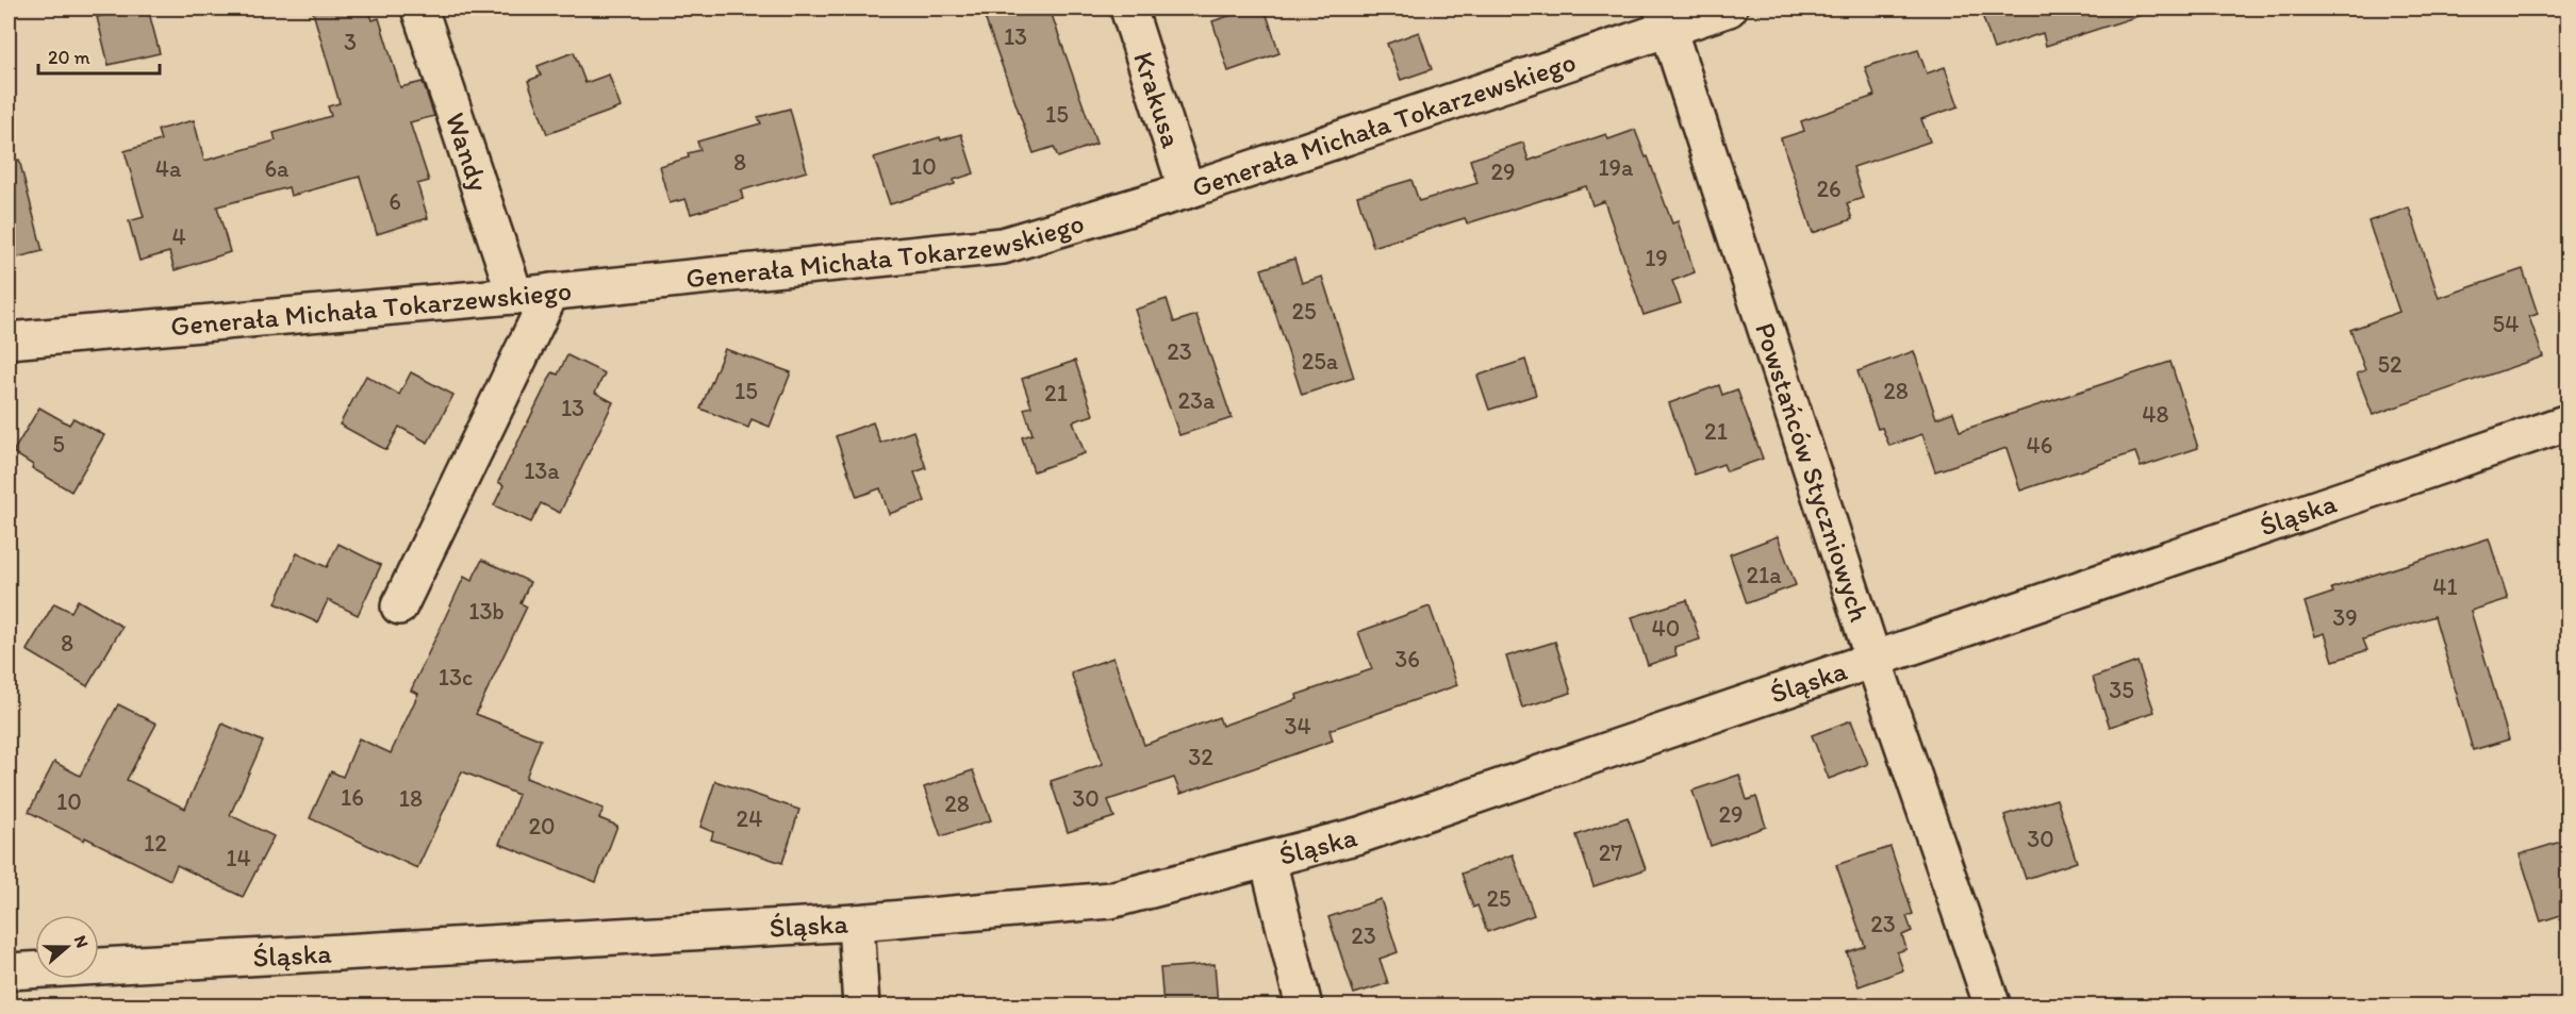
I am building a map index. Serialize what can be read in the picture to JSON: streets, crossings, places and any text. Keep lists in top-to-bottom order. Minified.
{"streets":{"street":["Krakusa","Generała Michała Tokarzewskiego","Wandy","Powstańców Styczniowych","Śląska"]},"crossings":[["Krakusa","Generała Michała Tokarzewskiego"],["Generała Michała Tokarzewskiego","Wandy"],["Generała Michała Tokarzewskiego","Powstańców Styczniowych"],["Powstańców Styczniowych","Śląska"]],"house_numbers":["13","3","15","8","10","19a","4a","6a","29","26","6","4","19","25","54","23","25a","52","15","28","21","23a","13","48","21","5","46","13a","21a","41","13b","39","40","8","36","13c","35","34","32","16","18","30","10","28","29","24","20","30","12","27","14","25","23","23"],"scale_bar":"20 m","north":"right"}
